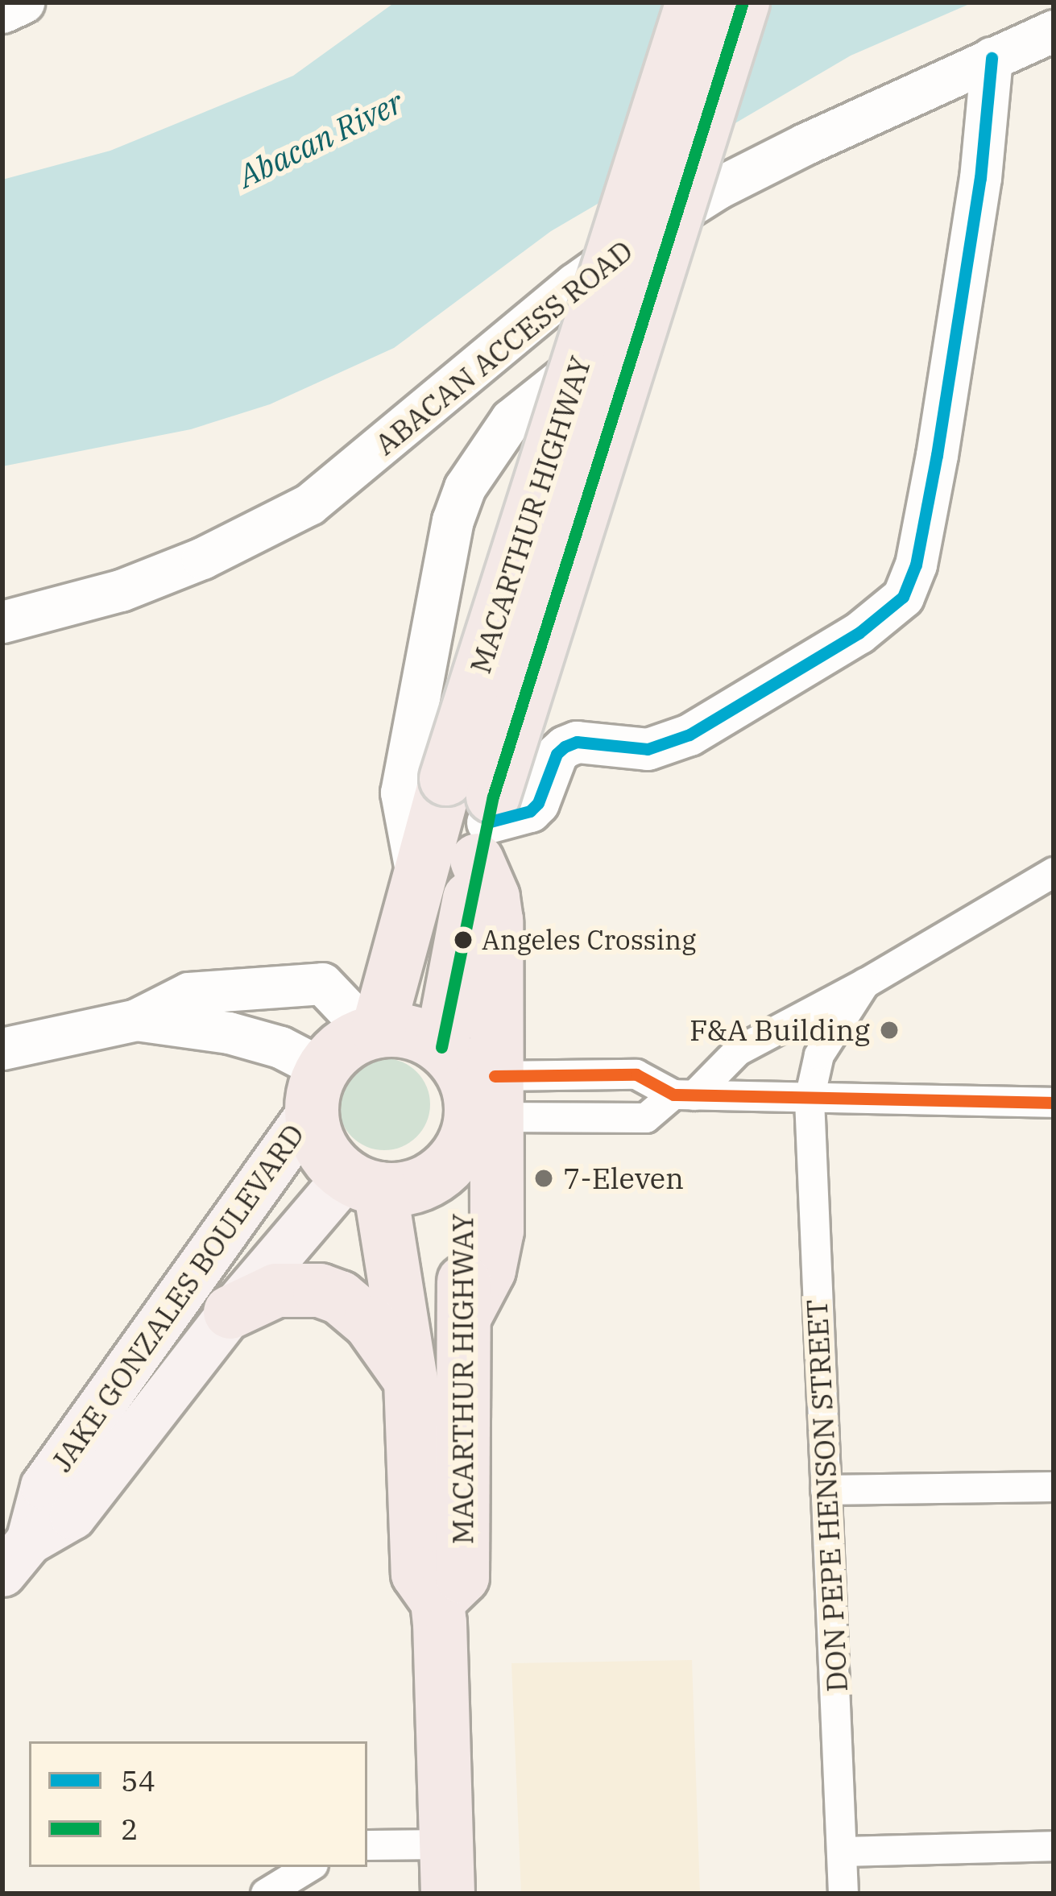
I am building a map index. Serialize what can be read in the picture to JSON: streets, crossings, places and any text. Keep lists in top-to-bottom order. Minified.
{"streets":{"highway":["MACARTHUR HIGHWAY"],"main road":["JAKE GONZALES BOULEVARD"],"street":["ABACAN ACCESS ROAD","DON PEPE HENSON STREET"]},"crossings":[["MACARTHUR HIGHWAY","JAKE GONZALES BOULEVARD"]],"water":["Abacan River"],"places":["Angeles Crossing","F&A Building","7-Eleven"],"lines":["transit line 2","transit line 54"],"legend":["54","2"]}
